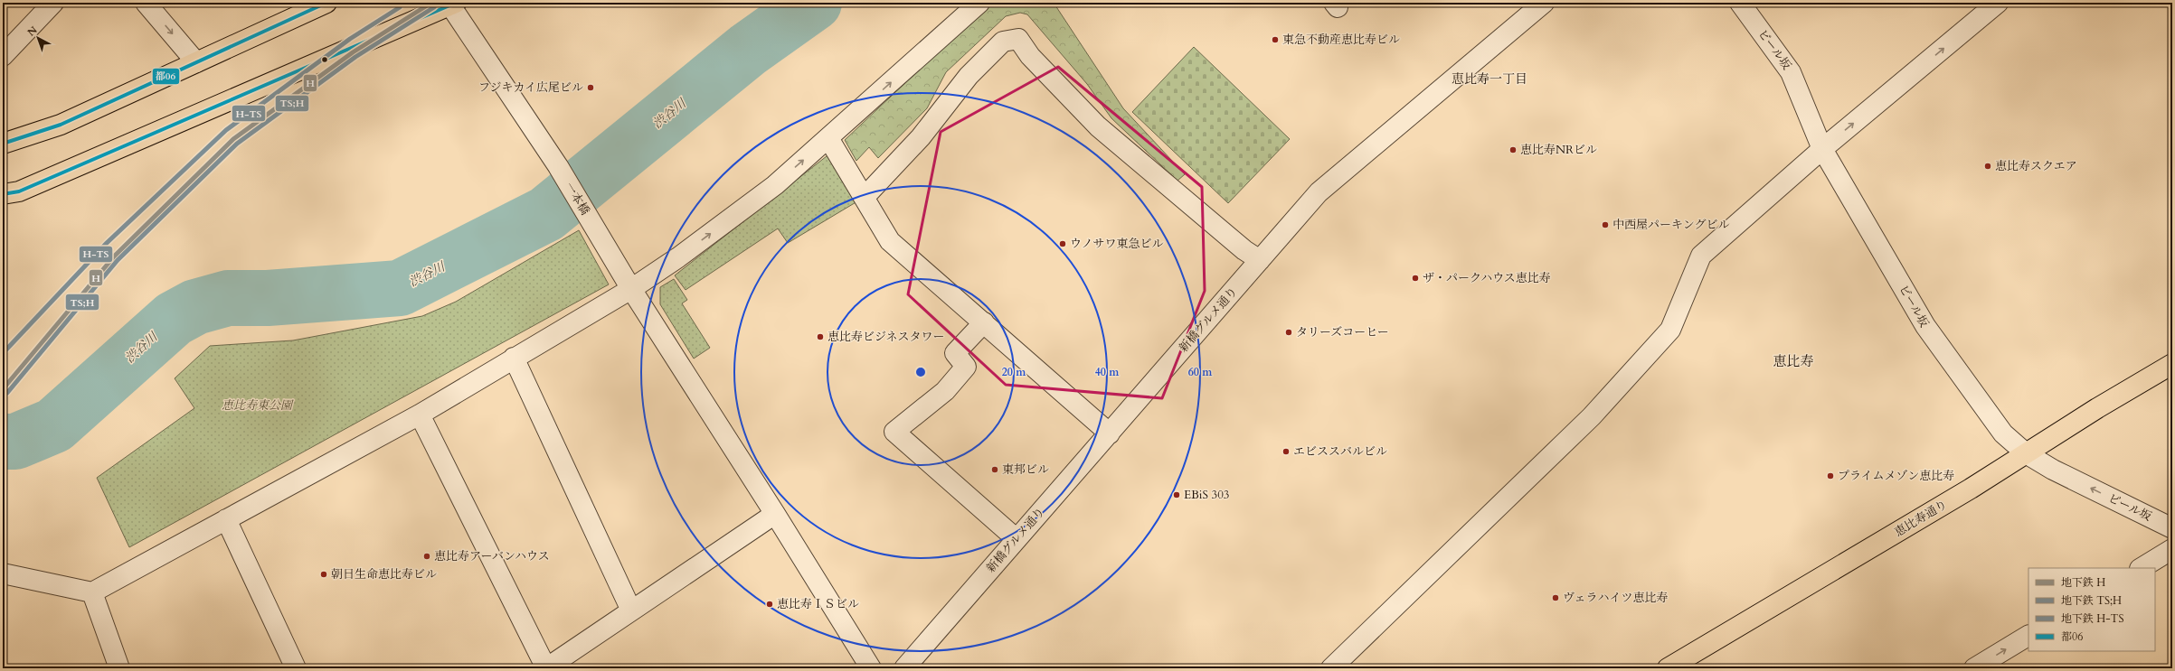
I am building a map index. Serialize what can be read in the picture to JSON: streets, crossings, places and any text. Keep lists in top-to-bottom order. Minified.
{"streets":{"main road":["恵比寿通り"],"street":["ビール坂","一本橋","新橋グルメ通り"]},"crossings":[["ビール坂","恵比寿通り"]],"districts":["恵比寿一丁目","恵比寿"],"water":["渋谷川"],"parks":["恵比寿東公園"],"places":["東急不動産恵比寿ビル","フジキカイ広尾ビル","恵比寿NRビル","恵比寿スクエア","中西屋パーキングビル","ウノサワ東急ビル","ザ・パークハウス恵比寿","タリーズコーヒー","恵比寿ビジネスタワー","エビススバルビル","東邦ビル","プライムメゾン恵比寿","EBiS 303","恵比寿アーバンハウス","朝日生命恵比寿ビル","ヴェラハイツ恵比寿","恵比寿ＩＳビル"],"lines":["metro line H","transit line 都06","metro line TS;H","metro line H-TS"],"legend":["地下鉄 H","地下鉄 TS;H","地下鉄 H-TS","都06"],"north":"top left","rings":["20 m","40 m","60 m"]}
